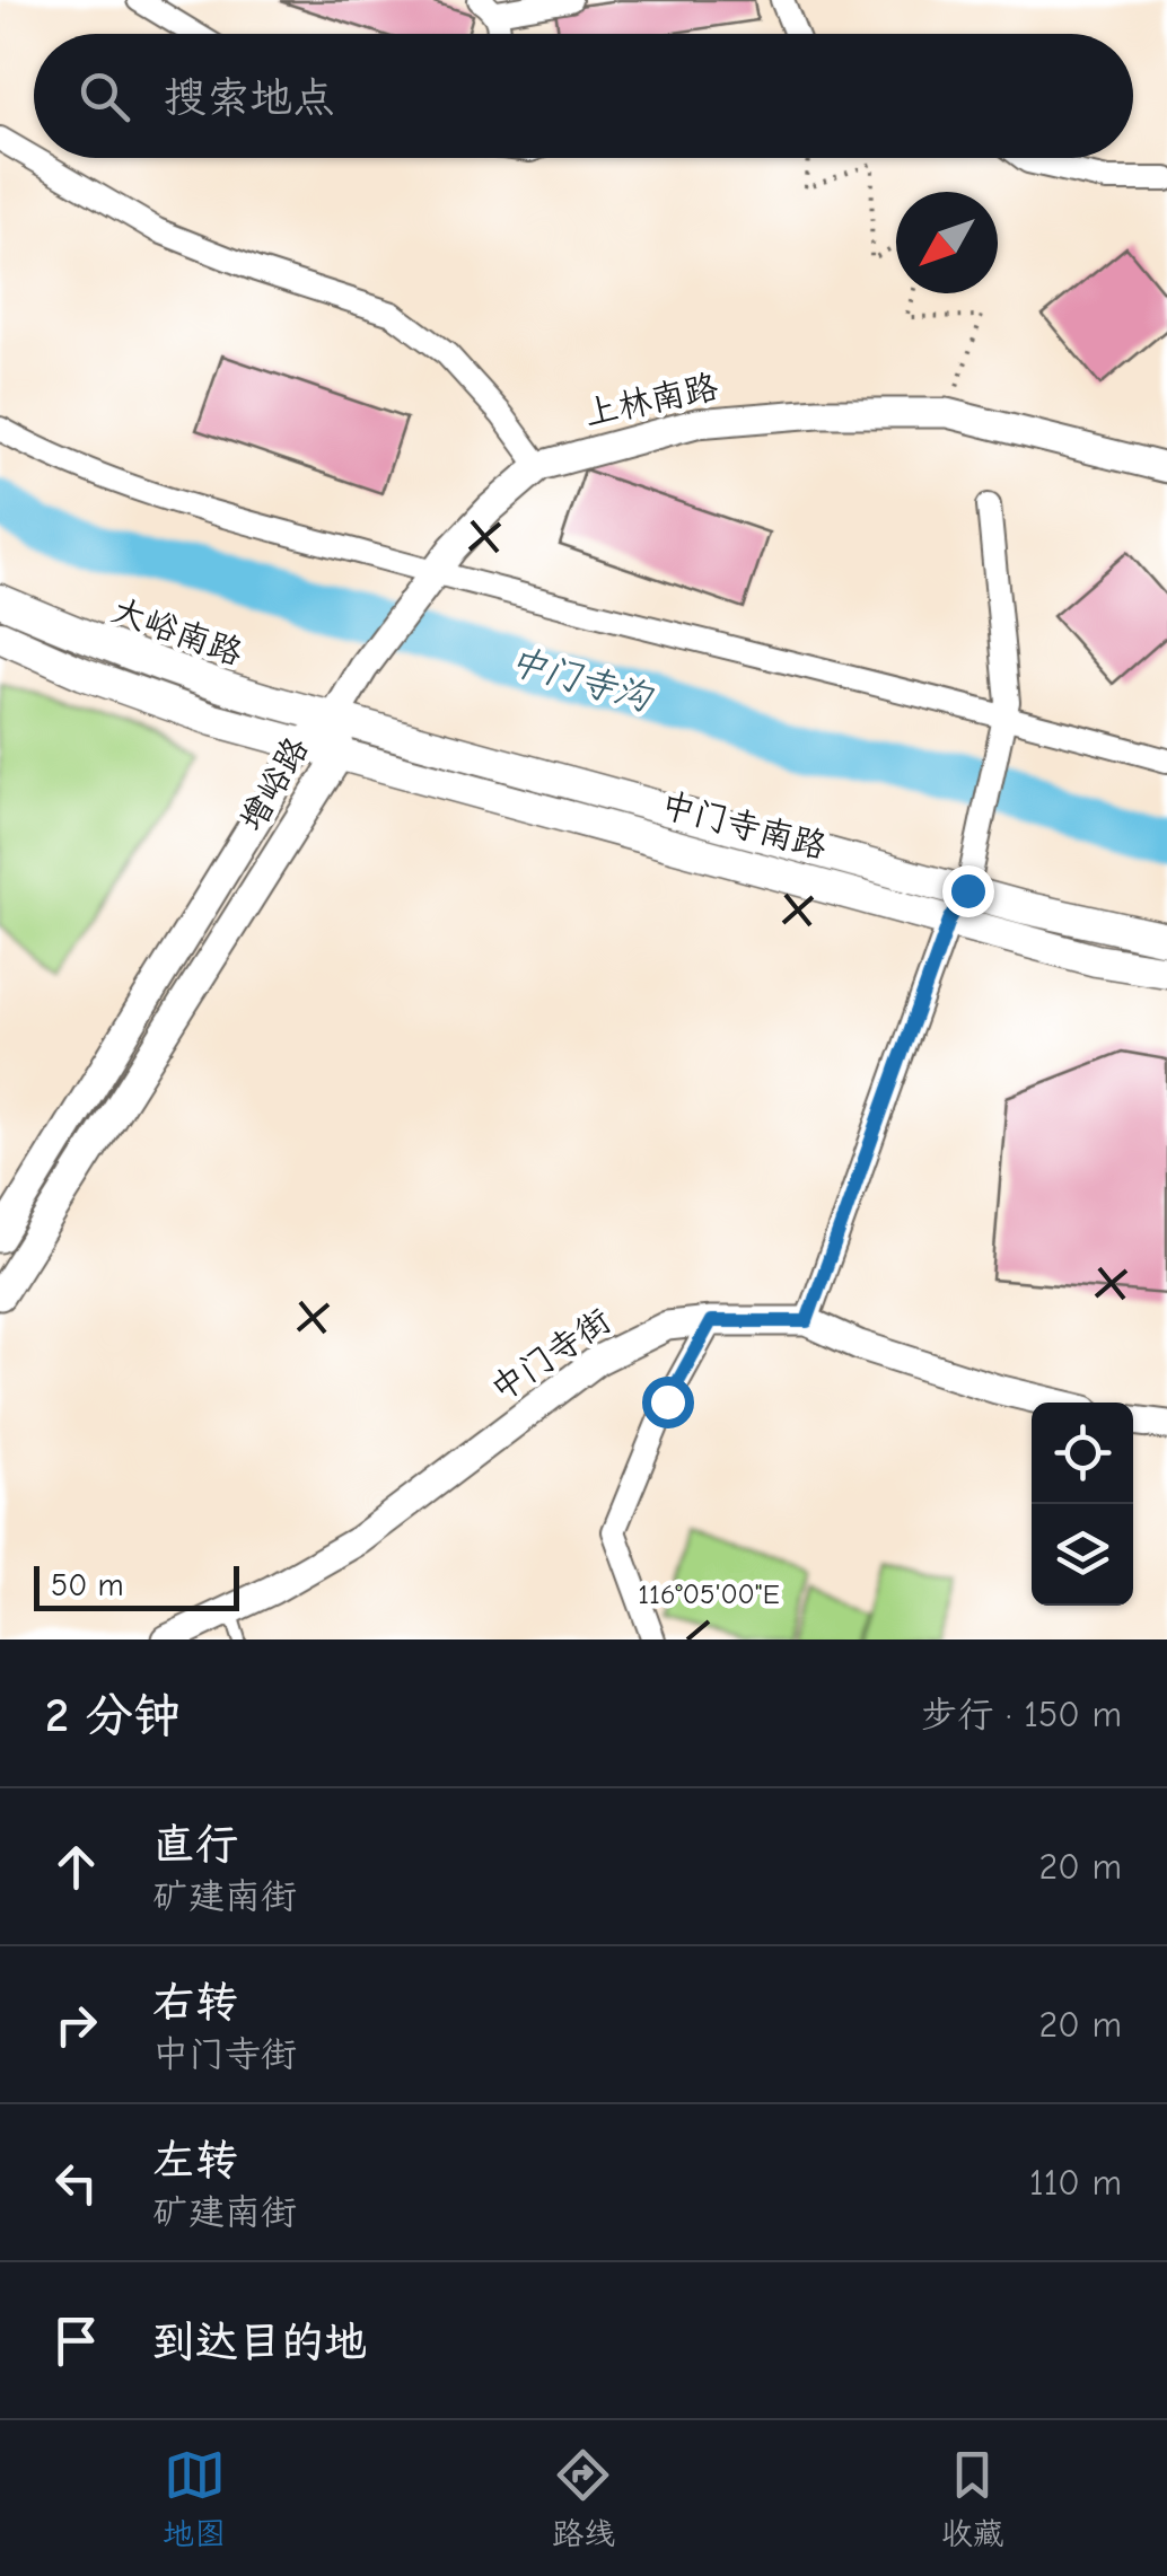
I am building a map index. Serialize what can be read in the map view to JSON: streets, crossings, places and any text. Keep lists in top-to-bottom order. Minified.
{"streets":{"main road":["大峪南路","中门寺南路"],"street":["上林南路","增峪路","中门寺街"]},"crossings":[["上林南路","大峪南路"],["上林南路","增峪路"],["上林南路","中门寺南路"],["大峪南路","增峪路"],["大峪南路","中门寺南路"],["增峪路","中门寺南路"]],"water":["中门寺沟"],"scale_bar":"50 m","north":"bottom left","page":{"search":"搜索地点","scale":"50 m","heading":["2 分钟","步行 · 150 m"],"list":[["直行","矿建南街","20 m"],["右转","中门寺街","20 m"],["左转","矿建南街","110 m"],"到达目的地"],"nav":["地图","路线","收藏"]},"coordinates":["116°05'00\"E"]}
